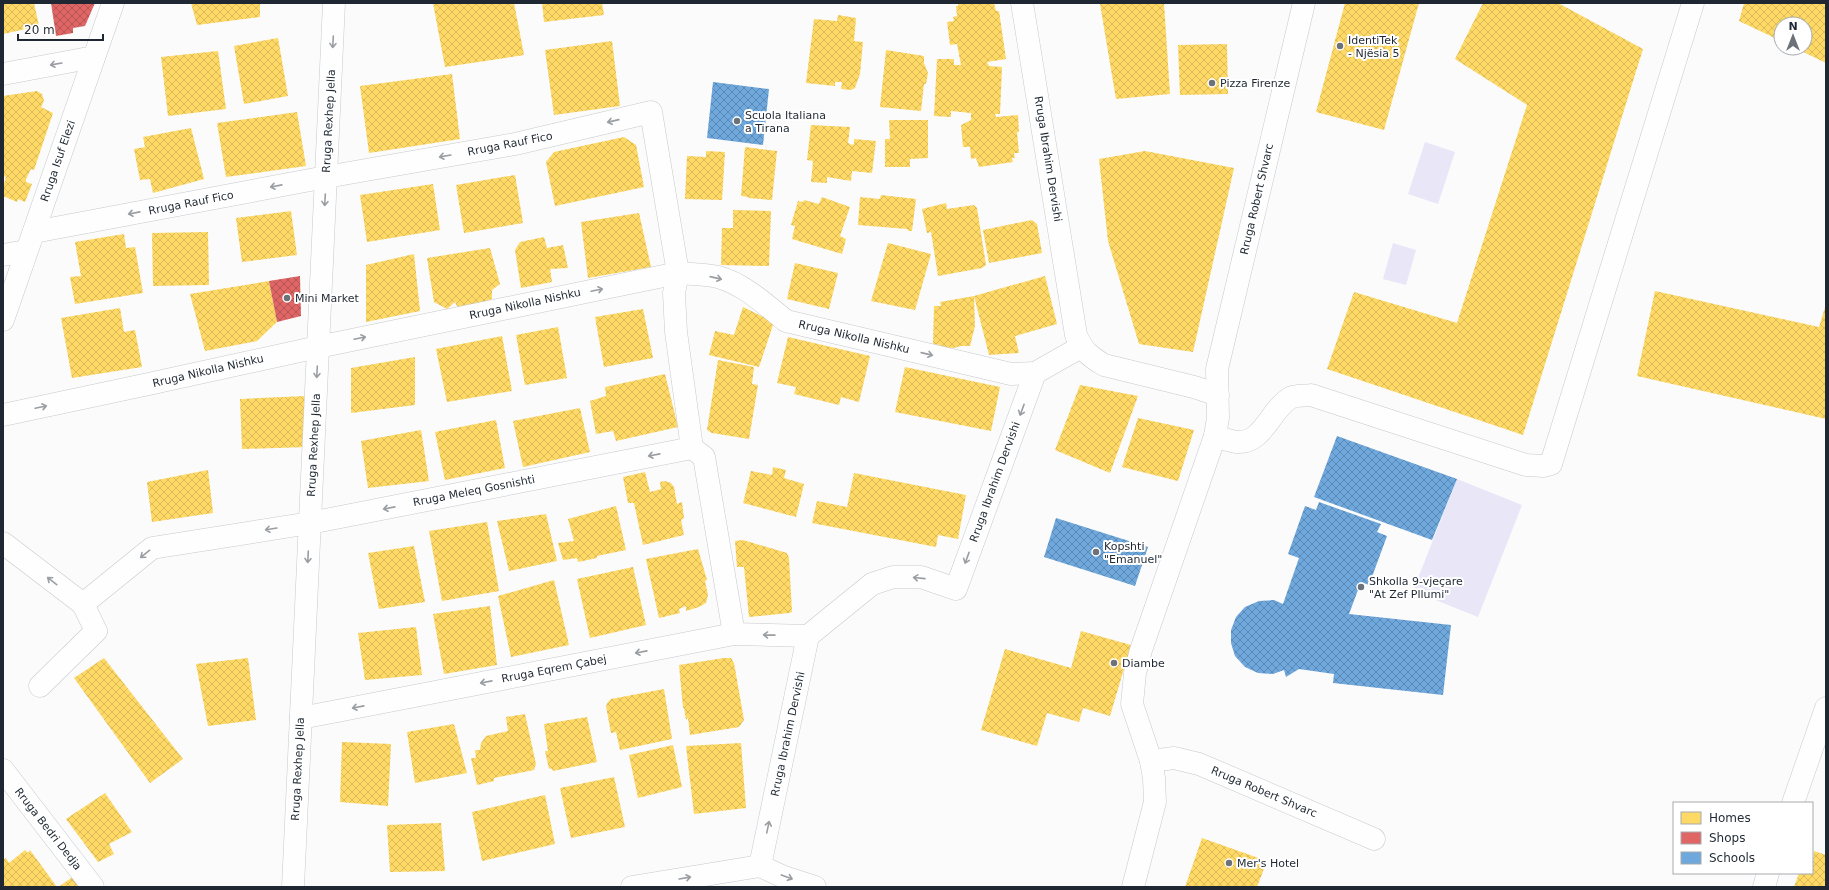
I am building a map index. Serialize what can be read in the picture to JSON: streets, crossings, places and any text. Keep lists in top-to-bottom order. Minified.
{"streets":{"street":["Rruga Rexhep Jella","Rruga Rauf Fico","Rruga Ibrahim Dervishi","Rruga Isuf Elezi","Rruga Robert Shvarc","Rruga Nikolla Nishku","Rruga Meleq Gosnishti","Rruga Eqrem Çabej","Rruga Bedri Dedja"]},"crossings":[["Rruga Rexhep Jella","Rruga Rauf Fico"],["Rruga Rexhep Jella","Rruga Nikolla Nishku"],["Rruga Rexhep Jella","Rruga Meleq Gosnishti"],["Rruga Rexhep Jella","Rruga Eqrem Çabej"],["Rruga Rauf Fico","Rruga Isuf Elezi"],["Rruga Rauf Fico","Rruga Nikolla Nishku"],["Rruga Rauf Fico","Rruga Meleq Gosnishti"],["Rruga Ibrahim Dervishi","Rruga Nikolla Nishku"],["Rruga Ibrahim Dervishi","Rruga Eqrem Çabej"]],"one_way":["Rruga Rexhep Jella","Rruga Rauf Fico","Rruga Nikolla Nishku","Rruga Meleq Gosnishti","Rruga Eqrem Çabej"],"places":["IdentiTek - Njësia 5","Pizza Firenze","Scuola Italiana a Tirana","Mini Market","Kopshti \"Emanuel\"","Shkolla 9-vjeçare \"At Zef Pllumi\"","Diambe","Mer's Hotel"],"legend":["Homes","Shops","Schools"],"scale_bar":"20 m","north":"top"}
